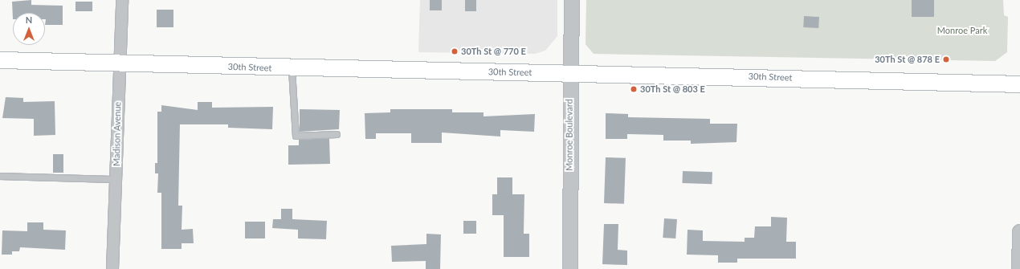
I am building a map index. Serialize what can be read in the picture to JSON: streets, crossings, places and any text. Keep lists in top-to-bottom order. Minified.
{"streets":{"main road":["30th Street"],"street":["Madison Avenue","Monroe Boulevard"]},"crossings":[["30th Street","Madison Avenue"],["30th Street","Monroe Boulevard"]],"parks":["Monroe Park"],"places":["30Th St @ 770 E","30Th St @ 878 E","30Th St @ 803 E"],"north":"top"}
